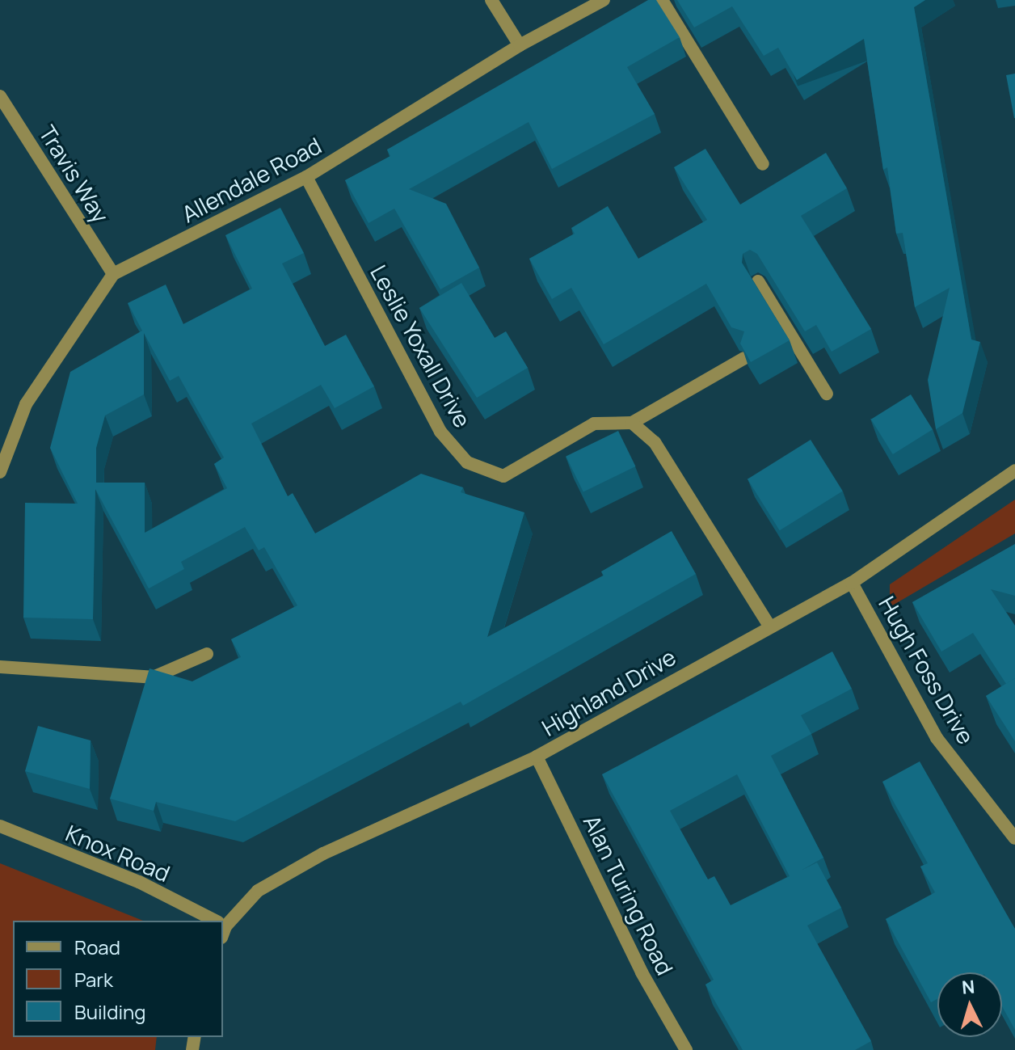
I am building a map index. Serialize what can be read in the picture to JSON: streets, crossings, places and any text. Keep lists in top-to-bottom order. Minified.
{"streets":{"street":["Travis Way","Allendale Road","Leslie Yoxall Drive","Hugh Foss Drive","Highland Drive","Knox Road","Alan Turing Road"]},"crossings":[["Travis Way","Allendale Road"],["Allendale Road","Leslie Yoxall Drive"],["Hugh Foss Drive","Highland Drive"],["Highland Drive","Alan Turing Road"]],"legend":["Road","Park","Building"],"north":"top"}
